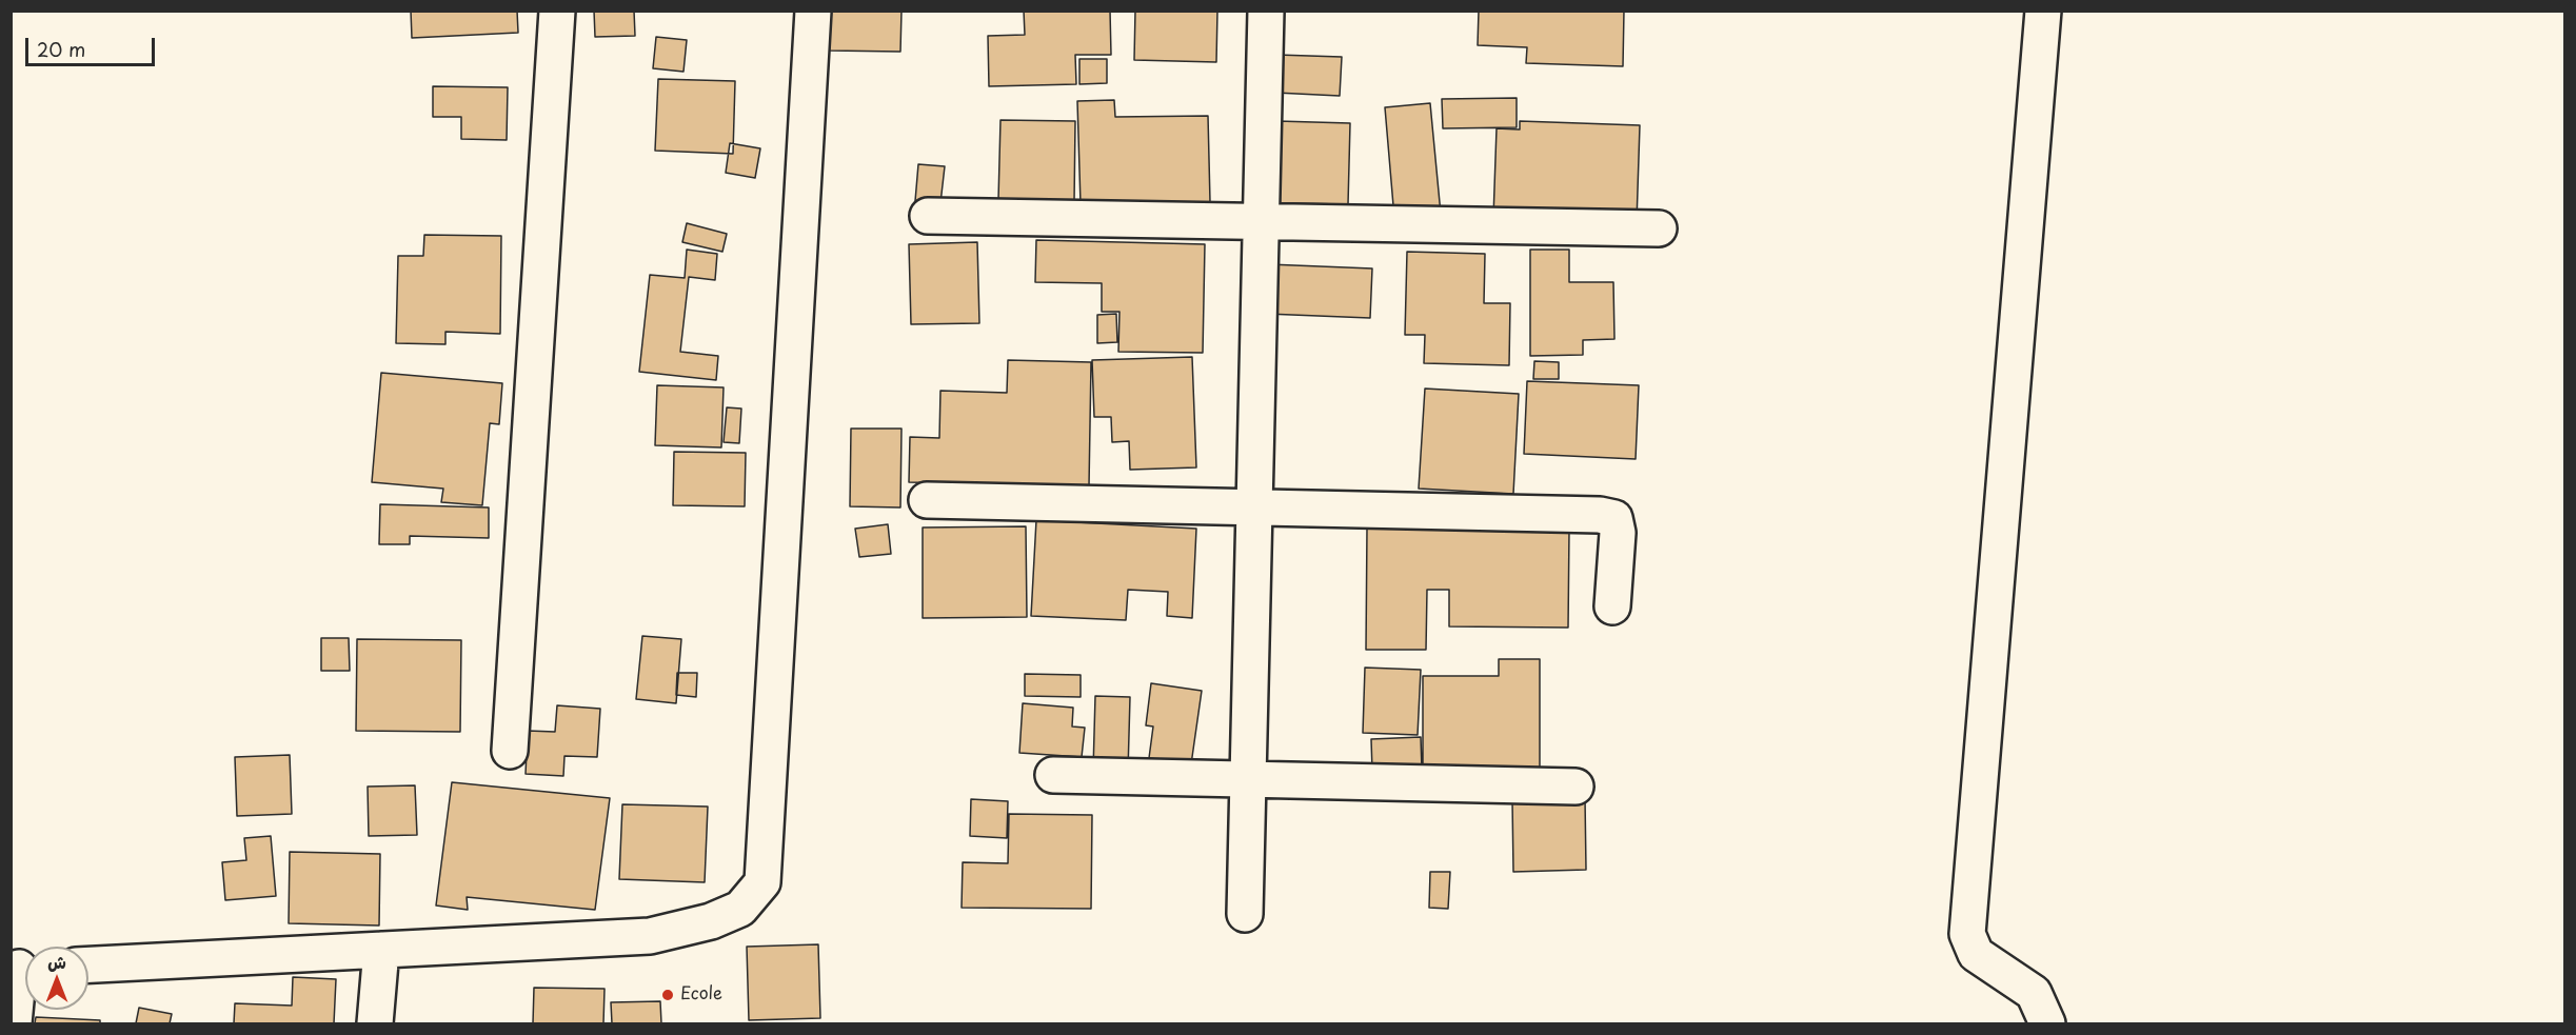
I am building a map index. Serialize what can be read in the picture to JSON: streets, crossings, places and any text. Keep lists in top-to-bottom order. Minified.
{"places":["Ecole"],"scale_bar":"20 m","north":"top"}
